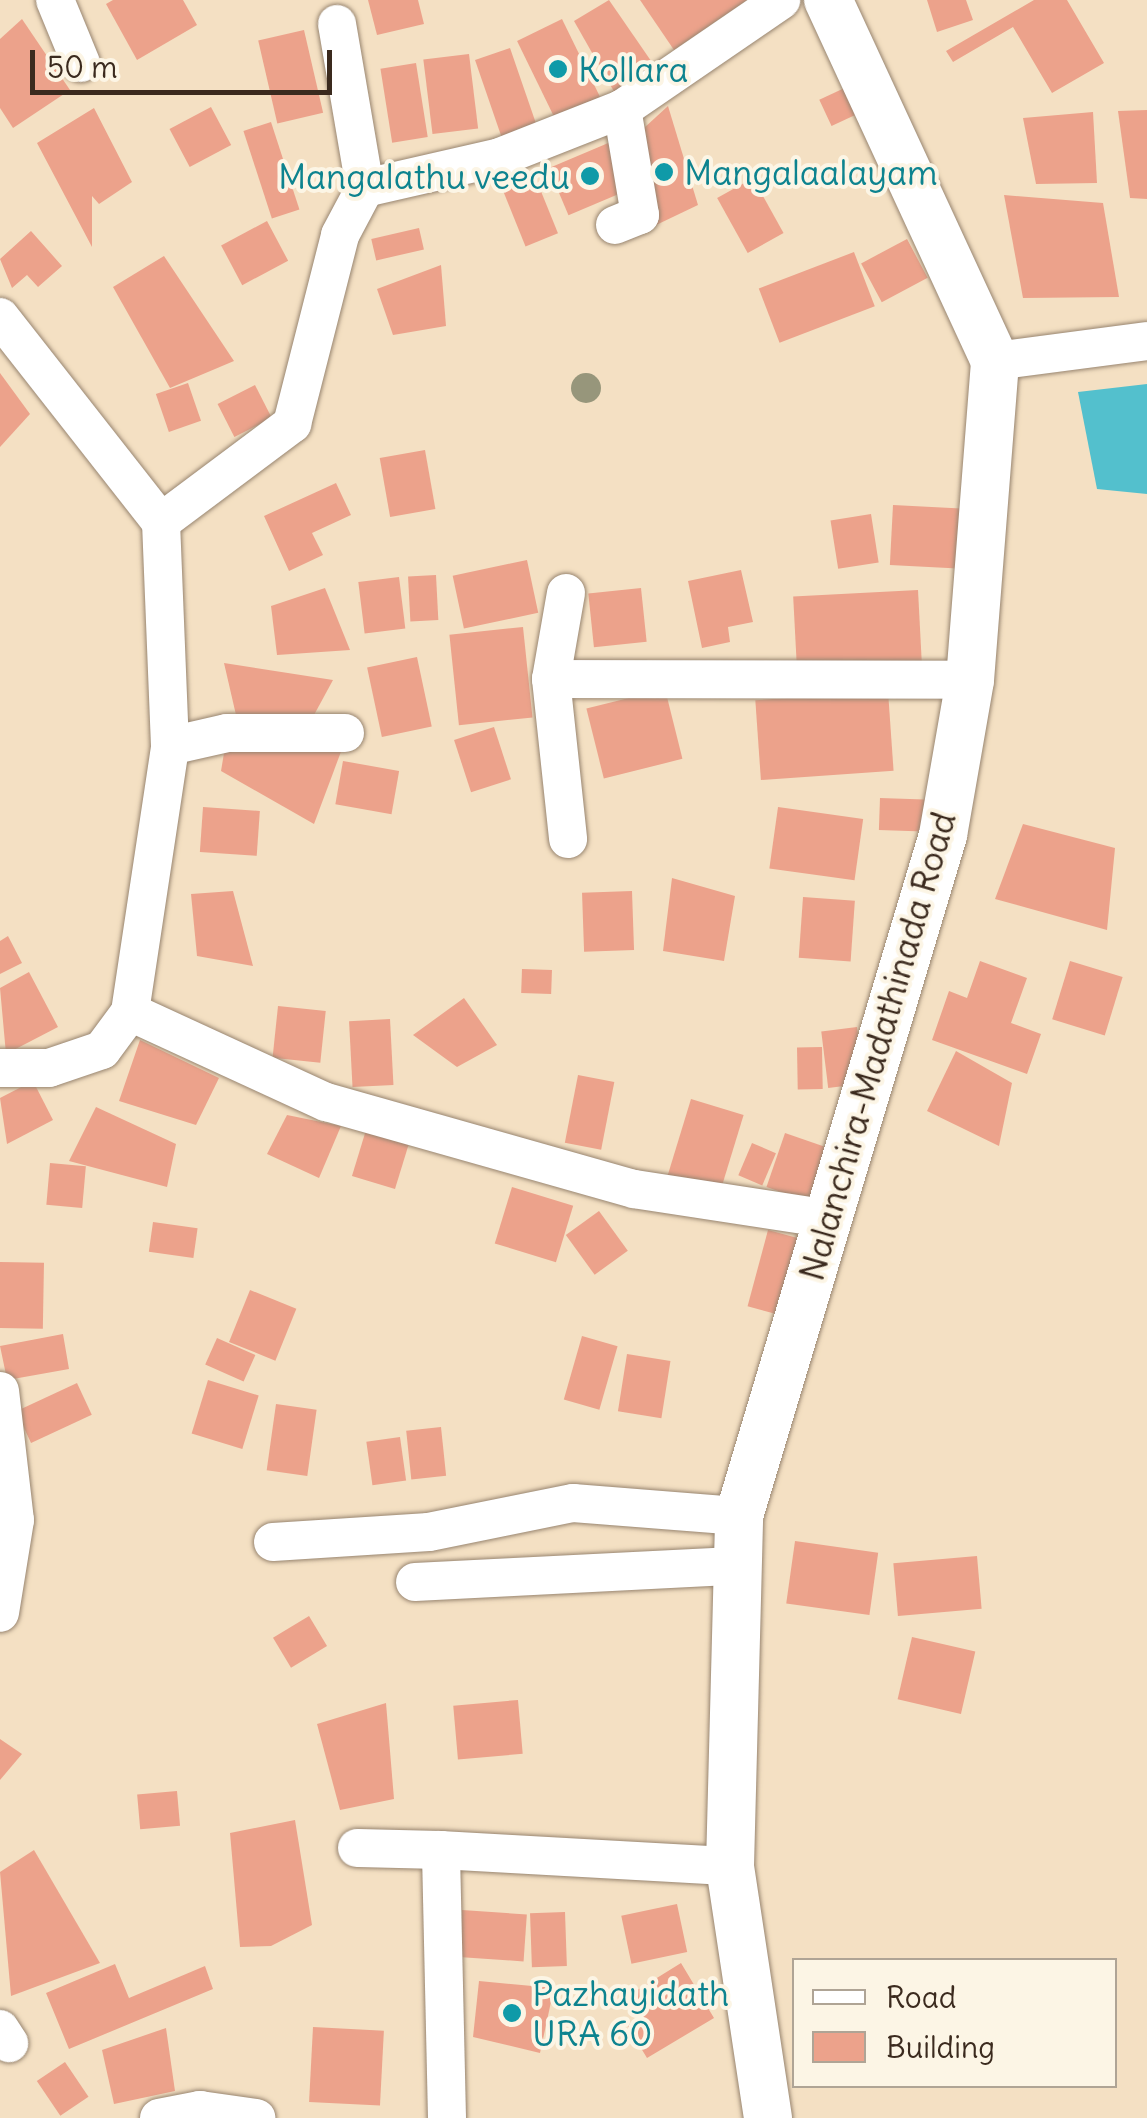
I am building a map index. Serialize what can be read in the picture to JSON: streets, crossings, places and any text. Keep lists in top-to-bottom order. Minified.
{"streets":{"street":["Nalanchira-Madathinada Road"]},"places":["Kollara","Mangalaalayam","Mangalathu veedu","Pazhayidath URA 60"],"legend":["Road","Building"],"scale_bar":"50 m"}
